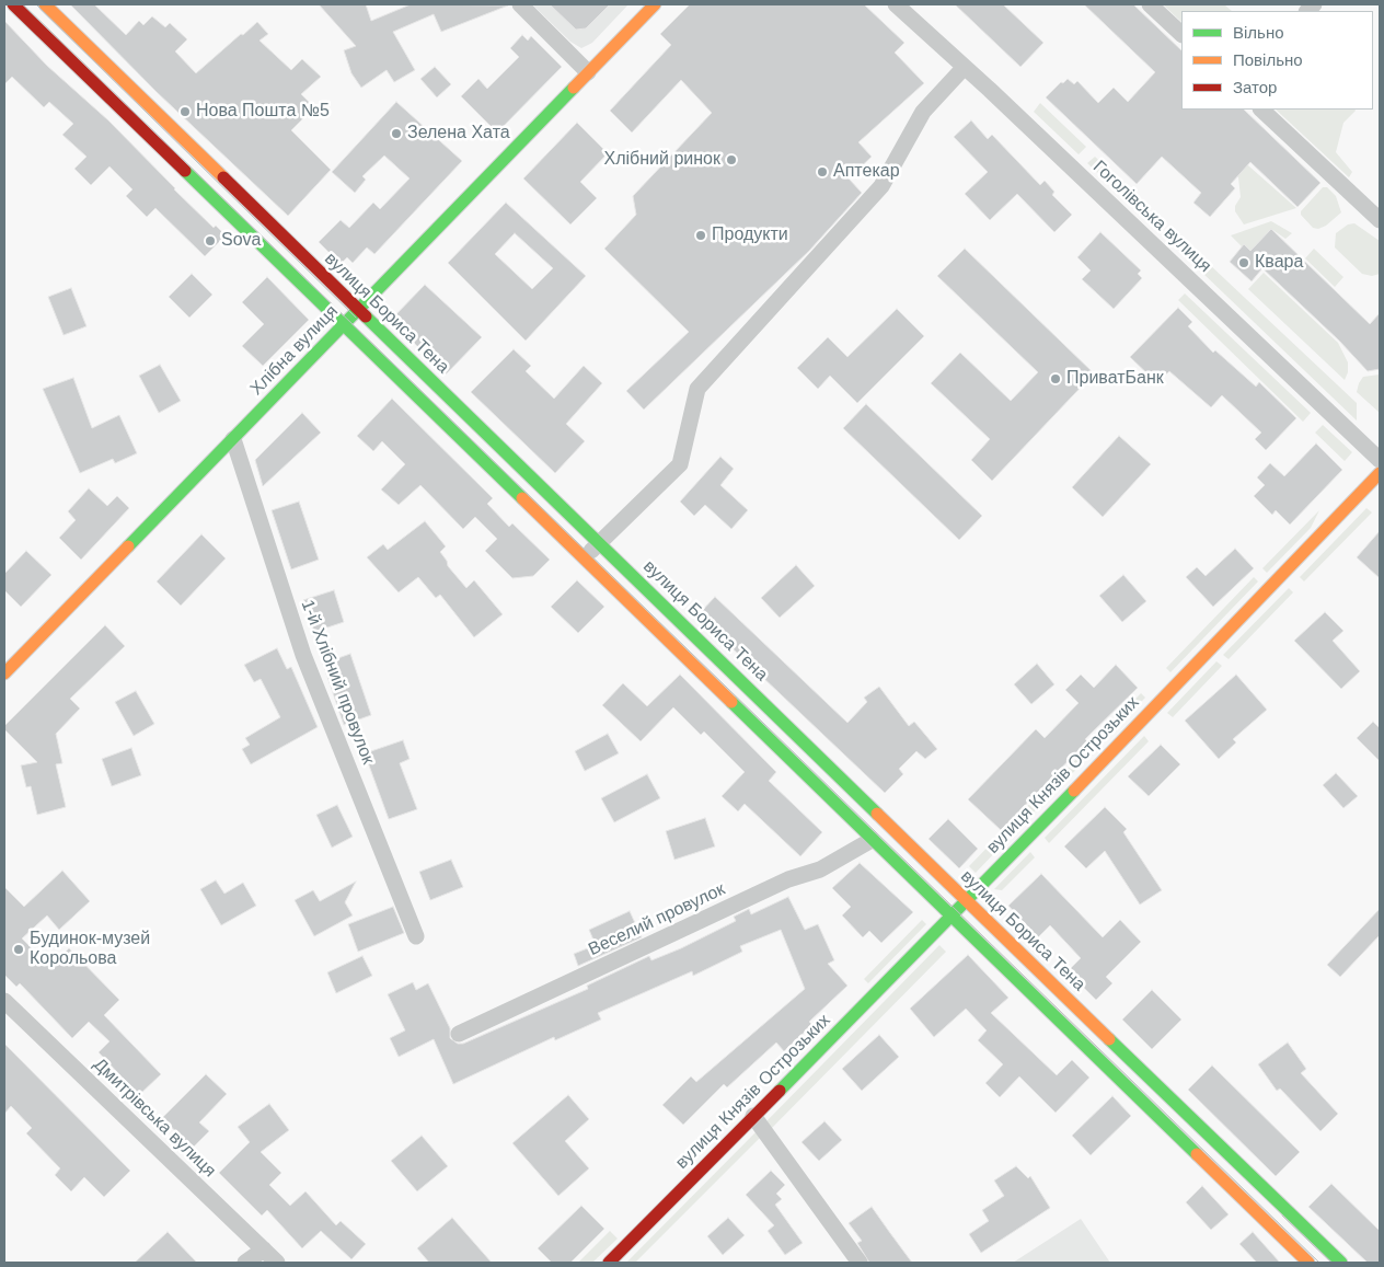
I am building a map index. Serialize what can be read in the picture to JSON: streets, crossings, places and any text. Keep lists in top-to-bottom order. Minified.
{"streets":{"street":["Гоголівська вулиця","вулиця Бориса Тена","Хлібна вулиця","1-й Хлібний провулок","вулиця Князів Острозьких","Веселий провулок","Дмитрівська вулиця"]},"crossings":[["вулиця Бориса Тена","Хлібна вулиця"],["вулиця Бориса Тена","вулиця Князів Острозьких"],["Хлібна вулиця","1-й Хлібний провулок"]],"places":["Нова Пошта №5","Зелена Хата","Хлібний ринок","Аптекар","Продукти","Sova","Квара","ПриватБанк","Будинок-музей Корольова"],"legend":["Вільно","Повільно","Затор"]}
